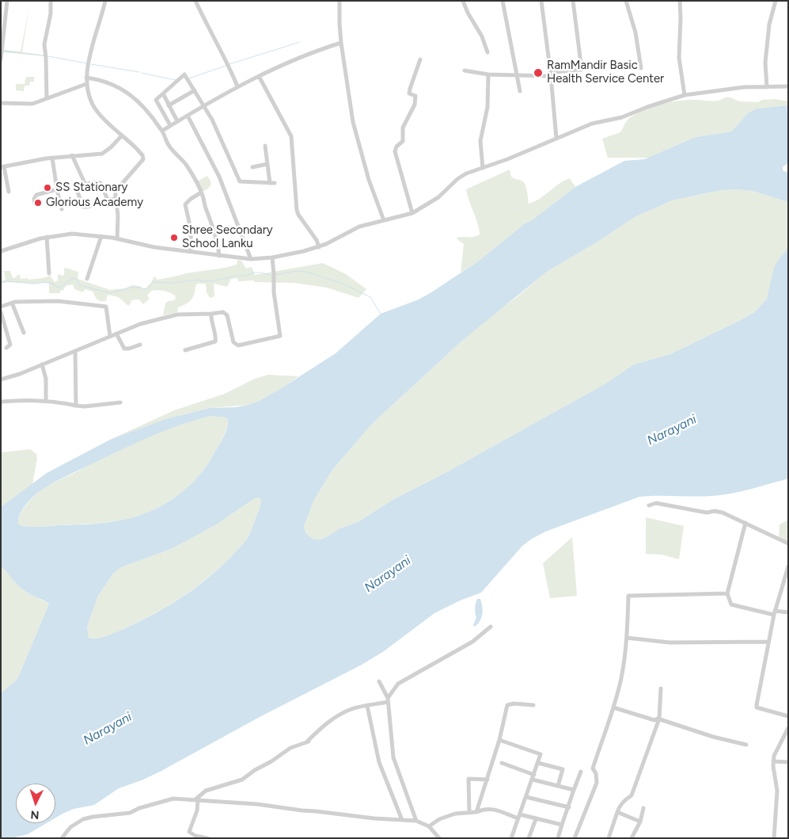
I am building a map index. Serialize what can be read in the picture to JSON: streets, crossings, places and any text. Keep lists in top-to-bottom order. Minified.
{"water":["Narayani"],"places":["RamMandir Basic Health Service Center","SS Stationary","Glorious Academy","Shree Secondary School Lanku"],"north":"bottom"}
